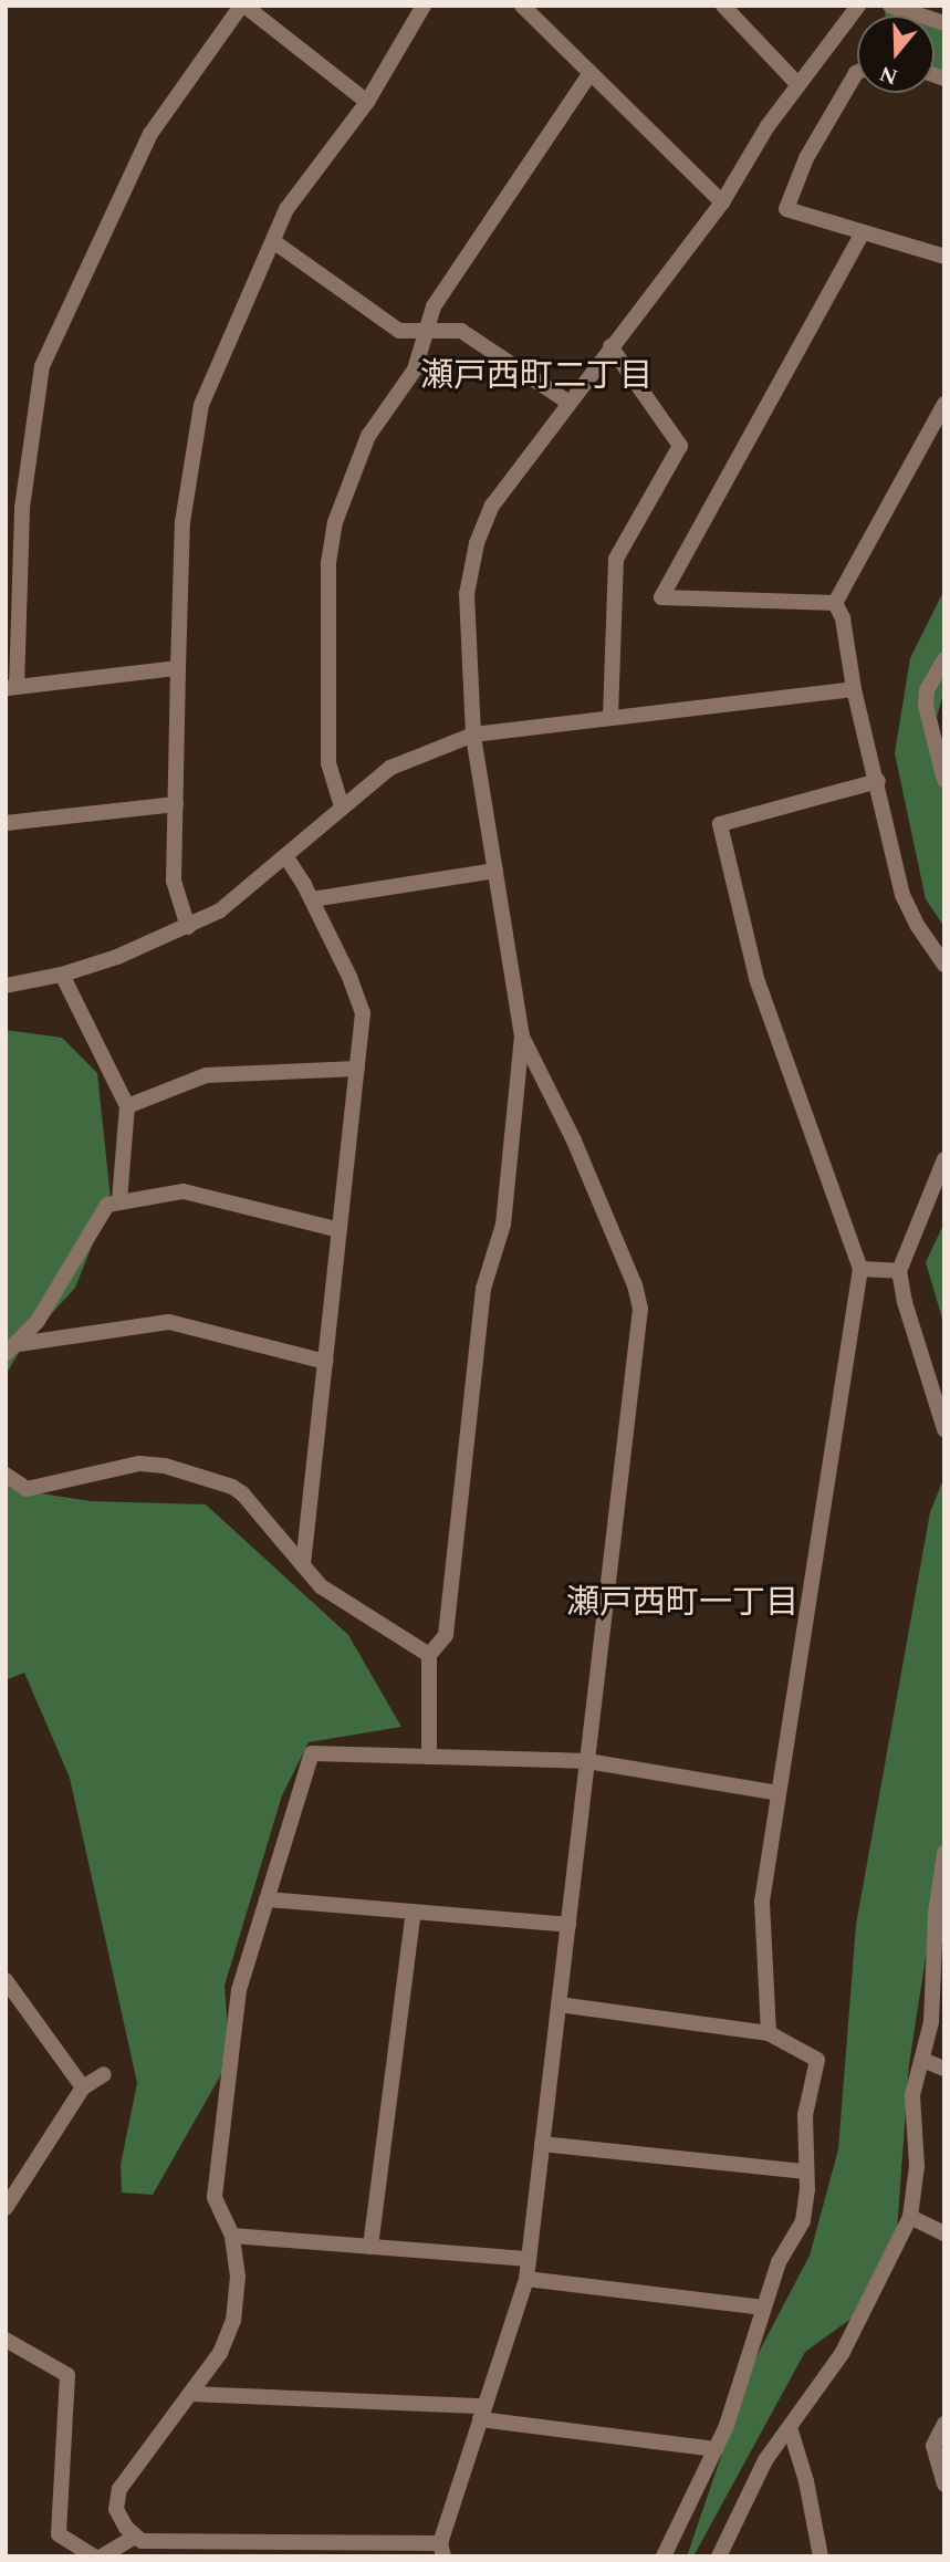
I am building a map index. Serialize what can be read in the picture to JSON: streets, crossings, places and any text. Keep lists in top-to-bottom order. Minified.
{"districts":["瀬戸西町二丁目","瀬戸西町一丁目"],"north":"bottom"}
